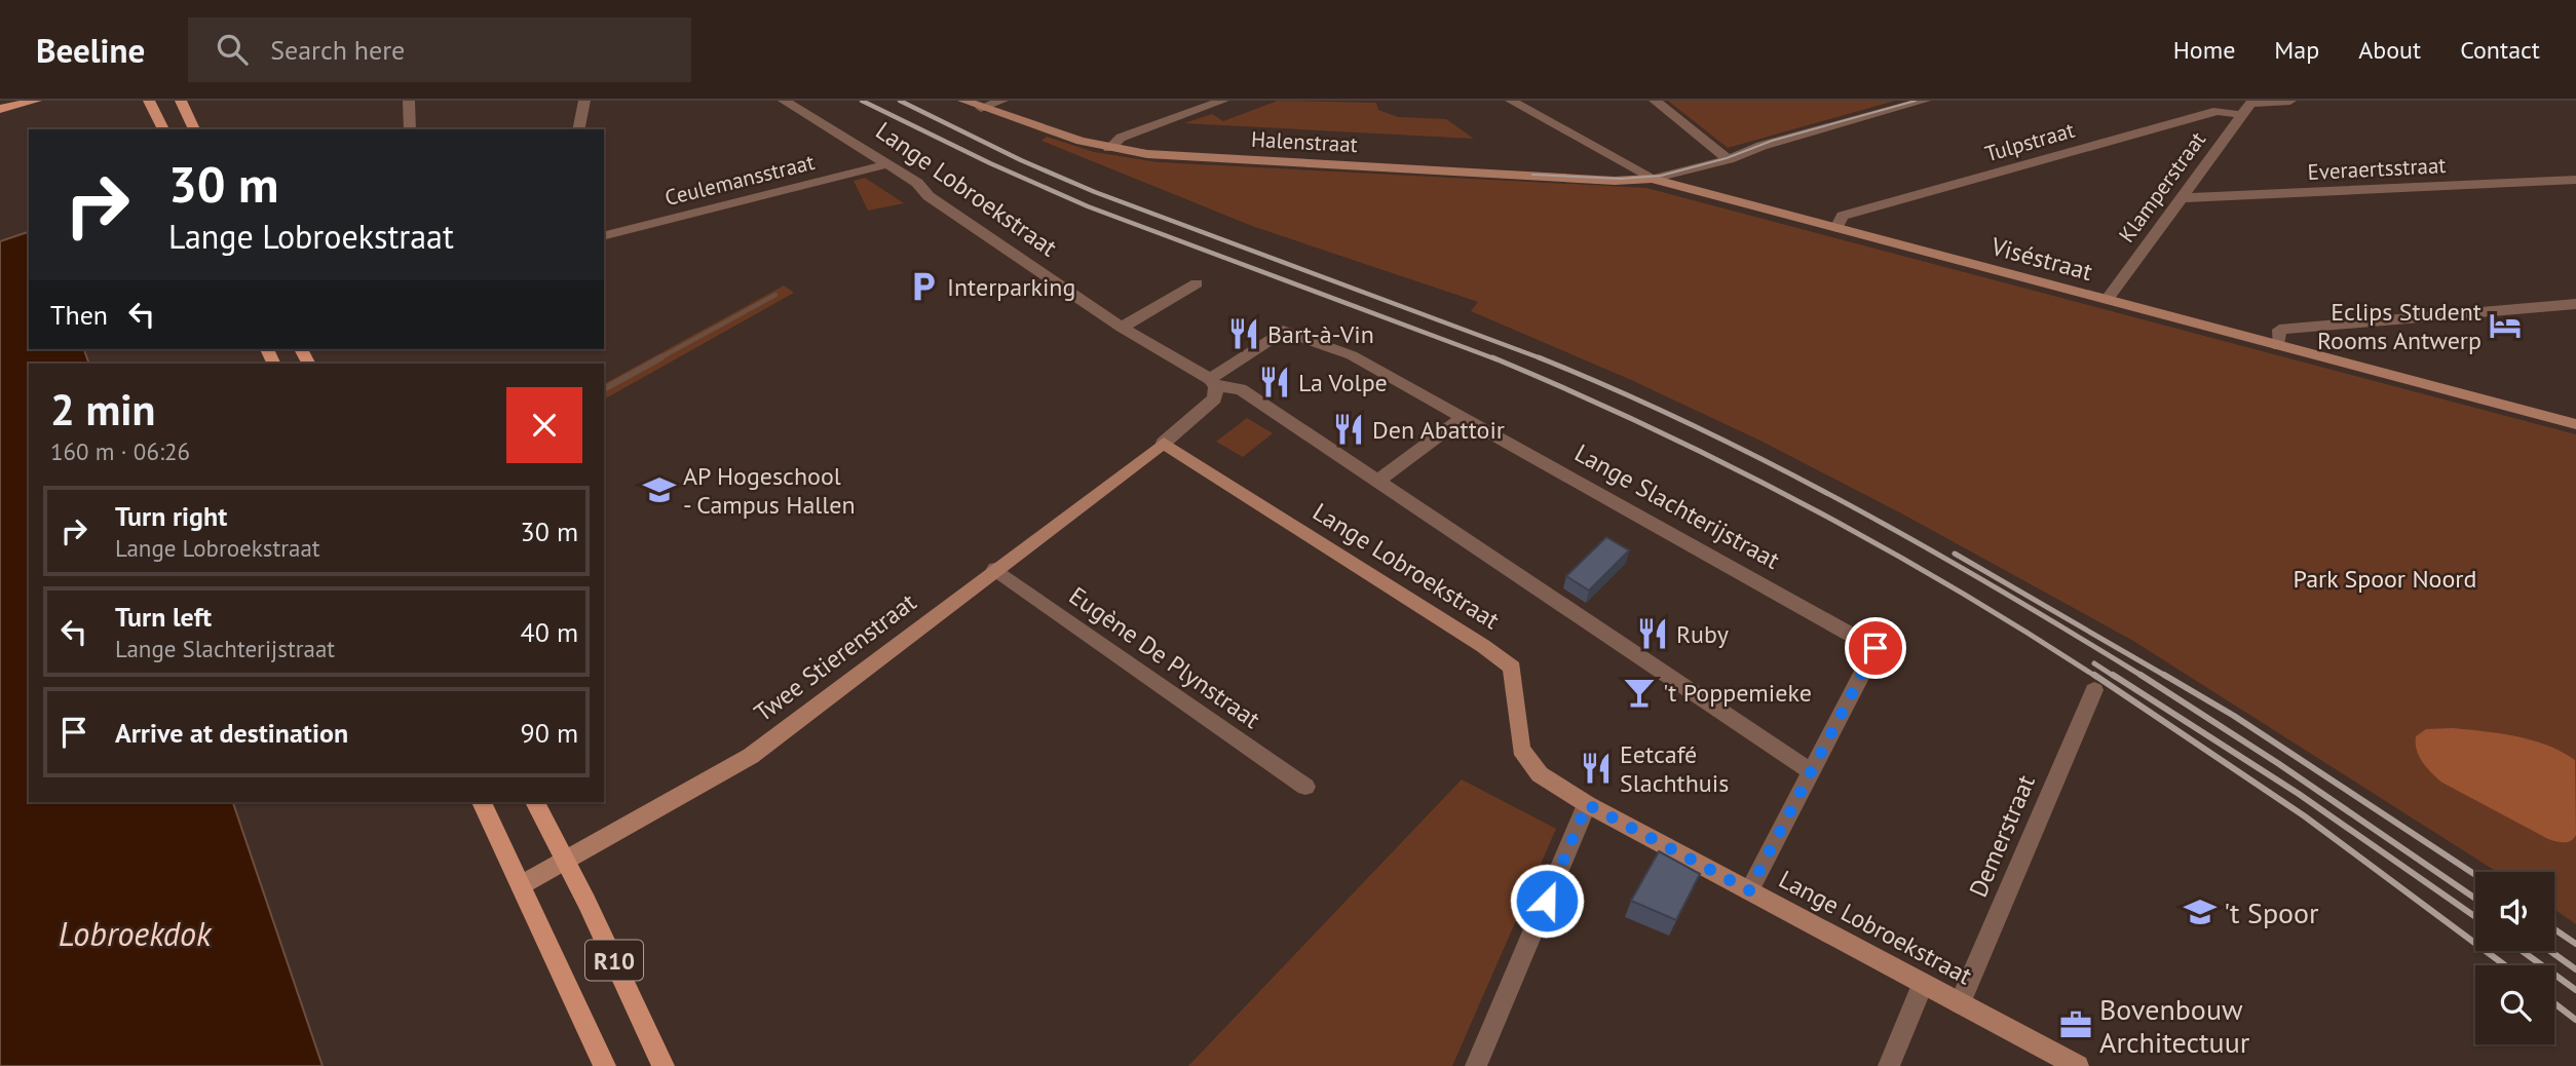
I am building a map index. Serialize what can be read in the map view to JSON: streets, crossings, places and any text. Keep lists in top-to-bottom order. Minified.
{"streets":{"main road":["R10"],"street":["Halenstraat","Tulpstraat","Everaertsstraat","Ceulemansstraat","Klamperstraat","Lange Lobroekstraat","Viséstraat","Lange Slachterijstraat","Twee Stierenstraat","Eugène De Plynstraat","Demerstraat"]},"crossings":[["Halenstraat","Viséstraat"],["Tulpstraat","Klamperstraat"],["Tulpstraat","Viséstraat"],["Everaertsstraat","Klamperstraat"],["Ceulemansstraat","Lange Lobroekstraat"],["Klamperstraat","Viséstraat"],["Lange Lobroekstraat","Lange Slachterijstraat"],["Lange Lobroekstraat","Twee Stierenstraat"],["Lange Lobroekstraat","Demerstraat"],["Twee Stierenstraat","Eugène De Plynstraat"],["Twee Stierenstraat","R10"]],"water":["Lobroekdok"],"parks":["Park Spoor Noord"],"places":{"parking":["Interparking"],"hotel":["Eclips Student Rooms Antwerp"],"restaurant":["Bart-à-Vin","La Volpe","Den Abattoir","Ruby","Eetcafé Slachthuis"],"school or university":["AP Hogeschool - Campus Hallen","'t Spoor"],"bar":["'t Poppemieke"],"office":["Bovenbouw Architectuur"]},"page":{"header":"Beeline","search":"Search here","nav":["Home","Map","About","Contact"],"turn":["30 m","Lange Lobroekstraat"],"then":"Then","heading":["2 min","160 m · 06:26"],"list":[{"name":"Turn right","note":"Lange Lobroekstraat","value":"30 m"},{"name":"Turn left","note":"Lange Slachterijstraat","value":"40 m"},{"name":"Arrive at destination","value":"90 m"}]}}
